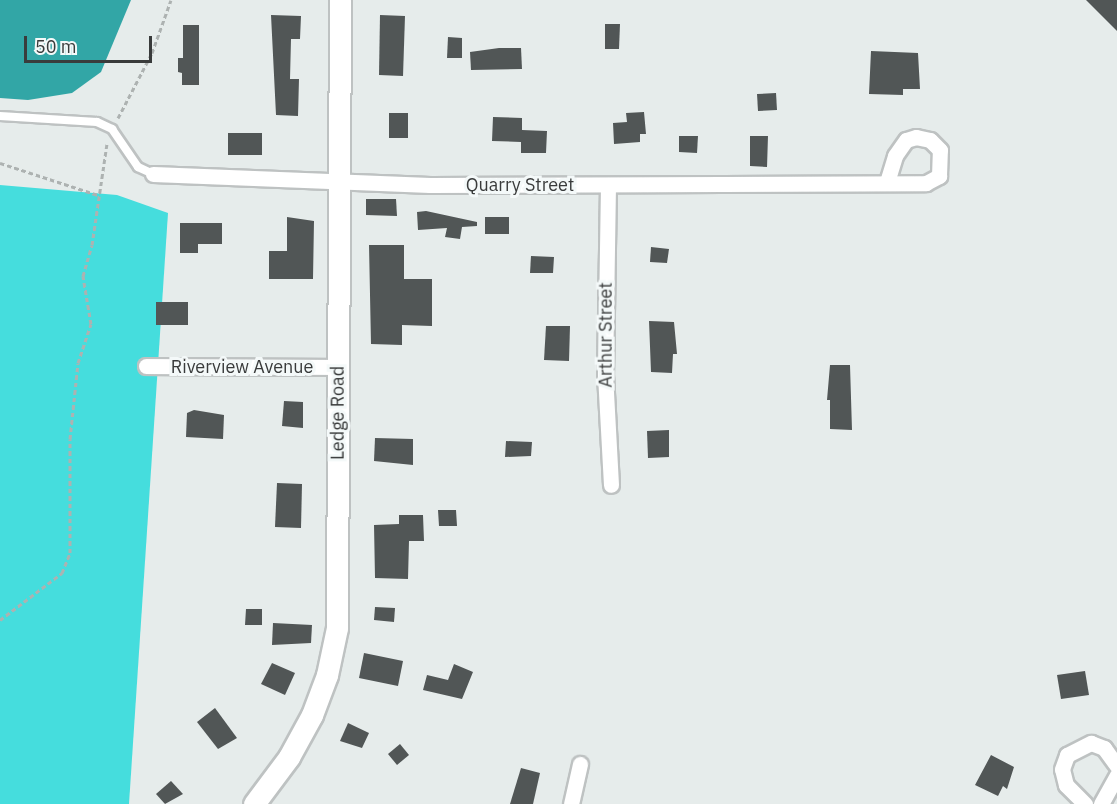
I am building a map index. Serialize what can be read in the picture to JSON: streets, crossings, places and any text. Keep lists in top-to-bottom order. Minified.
{"streets":{"street":["Quarry Street","Arthur Street","Riverview Avenue","Ledge Road"]},"crossings":[["Quarry Street","Arthur Street"],["Quarry Street","Ledge Road"],["Riverview Avenue","Ledge Road"]],"scale_bar":"50 m"}
